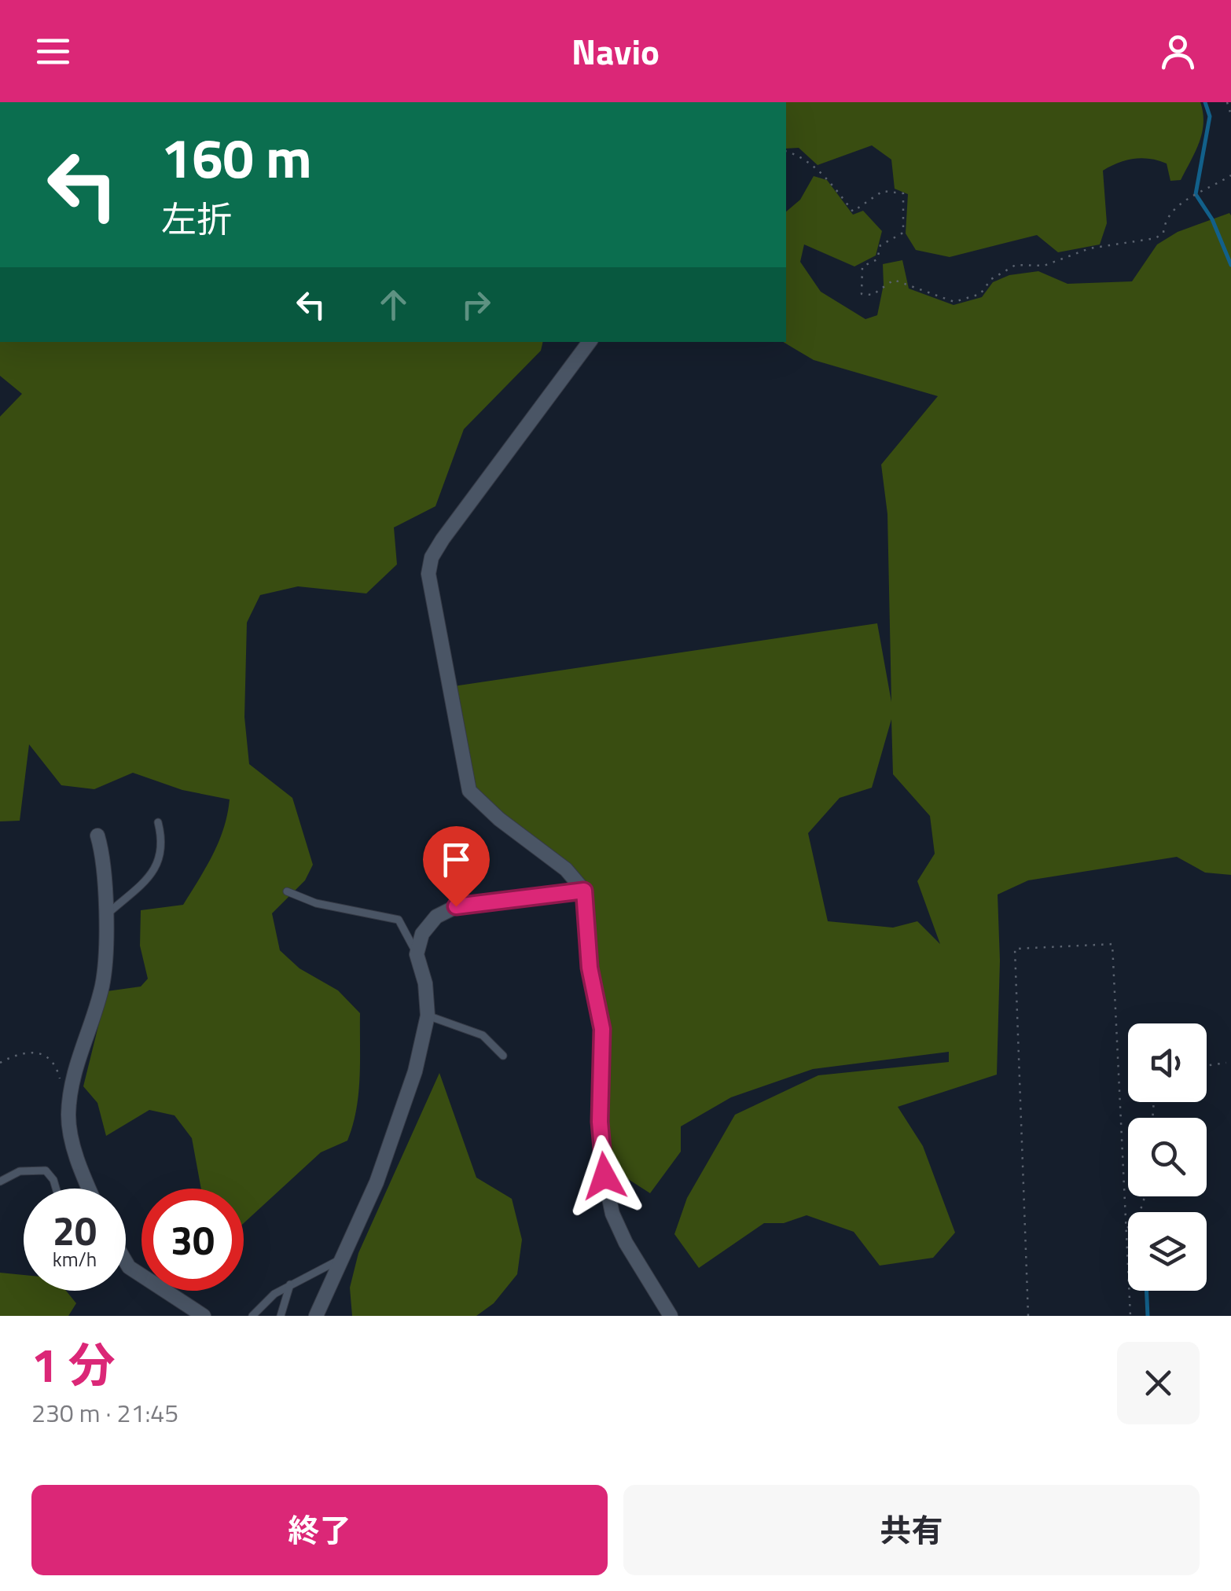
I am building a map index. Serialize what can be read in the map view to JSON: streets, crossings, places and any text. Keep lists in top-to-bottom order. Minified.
{"page":{"header":"Navio","turn":["160 m","左折"],"speed":"20 km/h","limit":"30","heading":["1 分","230 m · 21:45"],"buttons":["終了","共有"]}}
